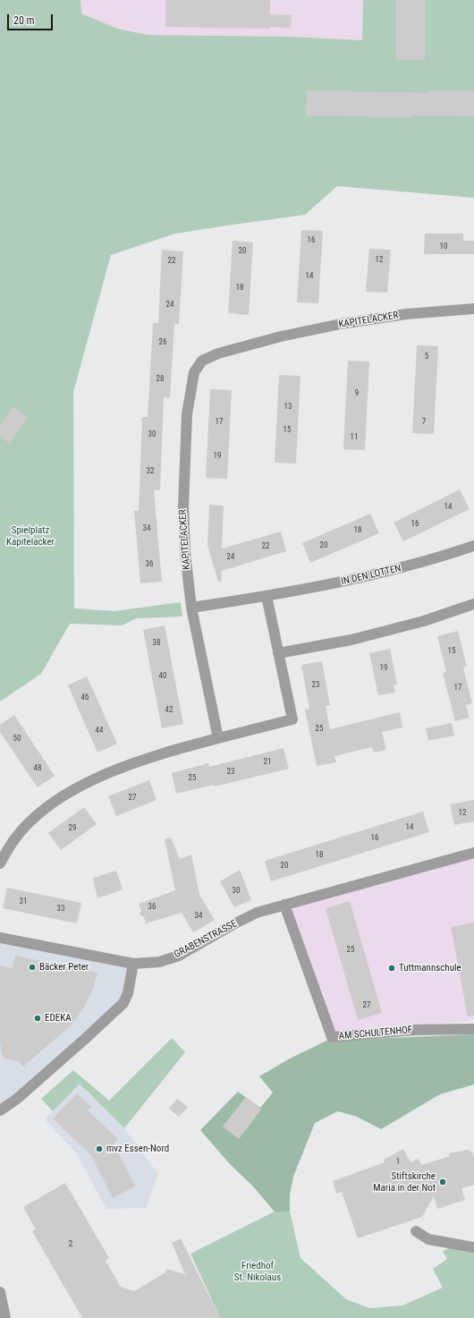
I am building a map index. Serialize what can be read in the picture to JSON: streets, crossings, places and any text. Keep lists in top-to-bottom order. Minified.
{"streets":{"street":["KAPITELACKER","IN DEN LOTTEN","GRABENSTRASSE","AM SCHULTENHOF"]},"crossings":[["KAPITELACKER","IN DEN LOTTEN"],["GRABENSTRASSE","AM SCHULTENHOF"]],"parks":["Spielplatz Kapitelacker","Friedhof St. Nikolaus"],"places":["Bäcker Peter","Tuttmannschule","EDEKA","mvz Essen-Nord","Stiftskirche Maria in der Not"],"house_numbers":["16","10","20","12","22","14","18","24","26","5","28","9","13","17","7","15","30","11","19","32","14","16","34","18","20","22","24","36","38","15","19","40","23","17","46","42","25","44","50","21","48","23","25","27","12","14","29","16","18","20","30","31","36","33","34","25","27","1","2"],"scale_bar":"20 m"}
